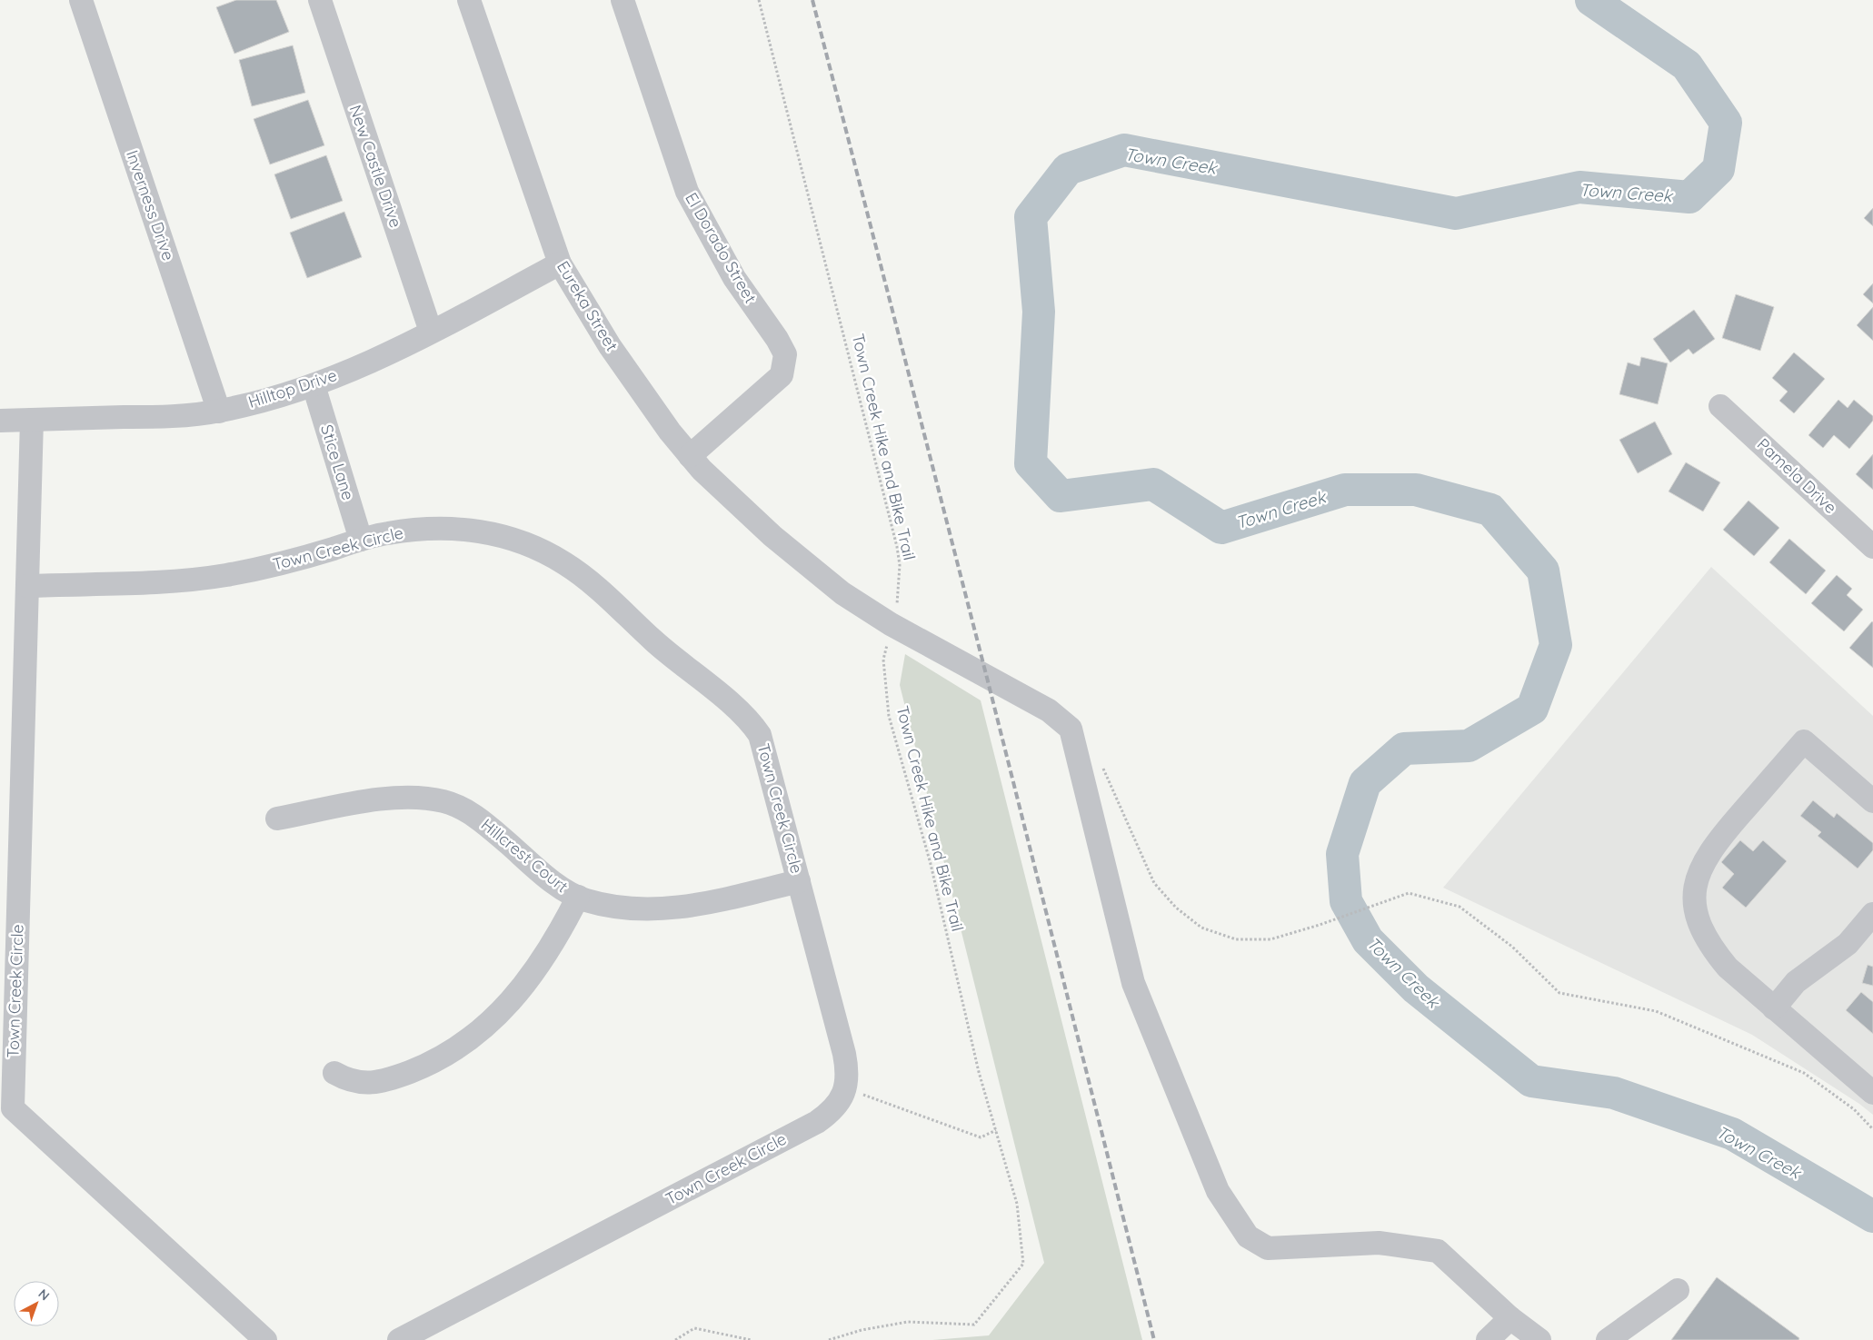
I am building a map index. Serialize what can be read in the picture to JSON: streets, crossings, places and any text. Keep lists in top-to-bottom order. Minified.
{"streets":{"street":["New Castle Drive","Inverness Drive","El Dorado Street","Eureka Street","Hilltop Drive","Stice Lane","Pamela Drive","Town Creek Circle","Hillcrest Court"],"path":["Town Creek Hike and Bike Trail"]},"crossings":[["New Castle Drive","Hilltop Drive"],["Inverness Drive","Hilltop Drive"],["El Dorado Street","Eureka Street"],["Eureka Street","Hilltop Drive"],["Eureka Street","Town Creek Hike and Bike Trail"],["Hilltop Drive","Stice Lane"],["Hilltop Drive","Town Creek Circle"],["Stice Lane","Town Creek Circle"],["Town Creek Circle","Hillcrest Court"]],"water":["Town Creek"],"north":"top right"}
